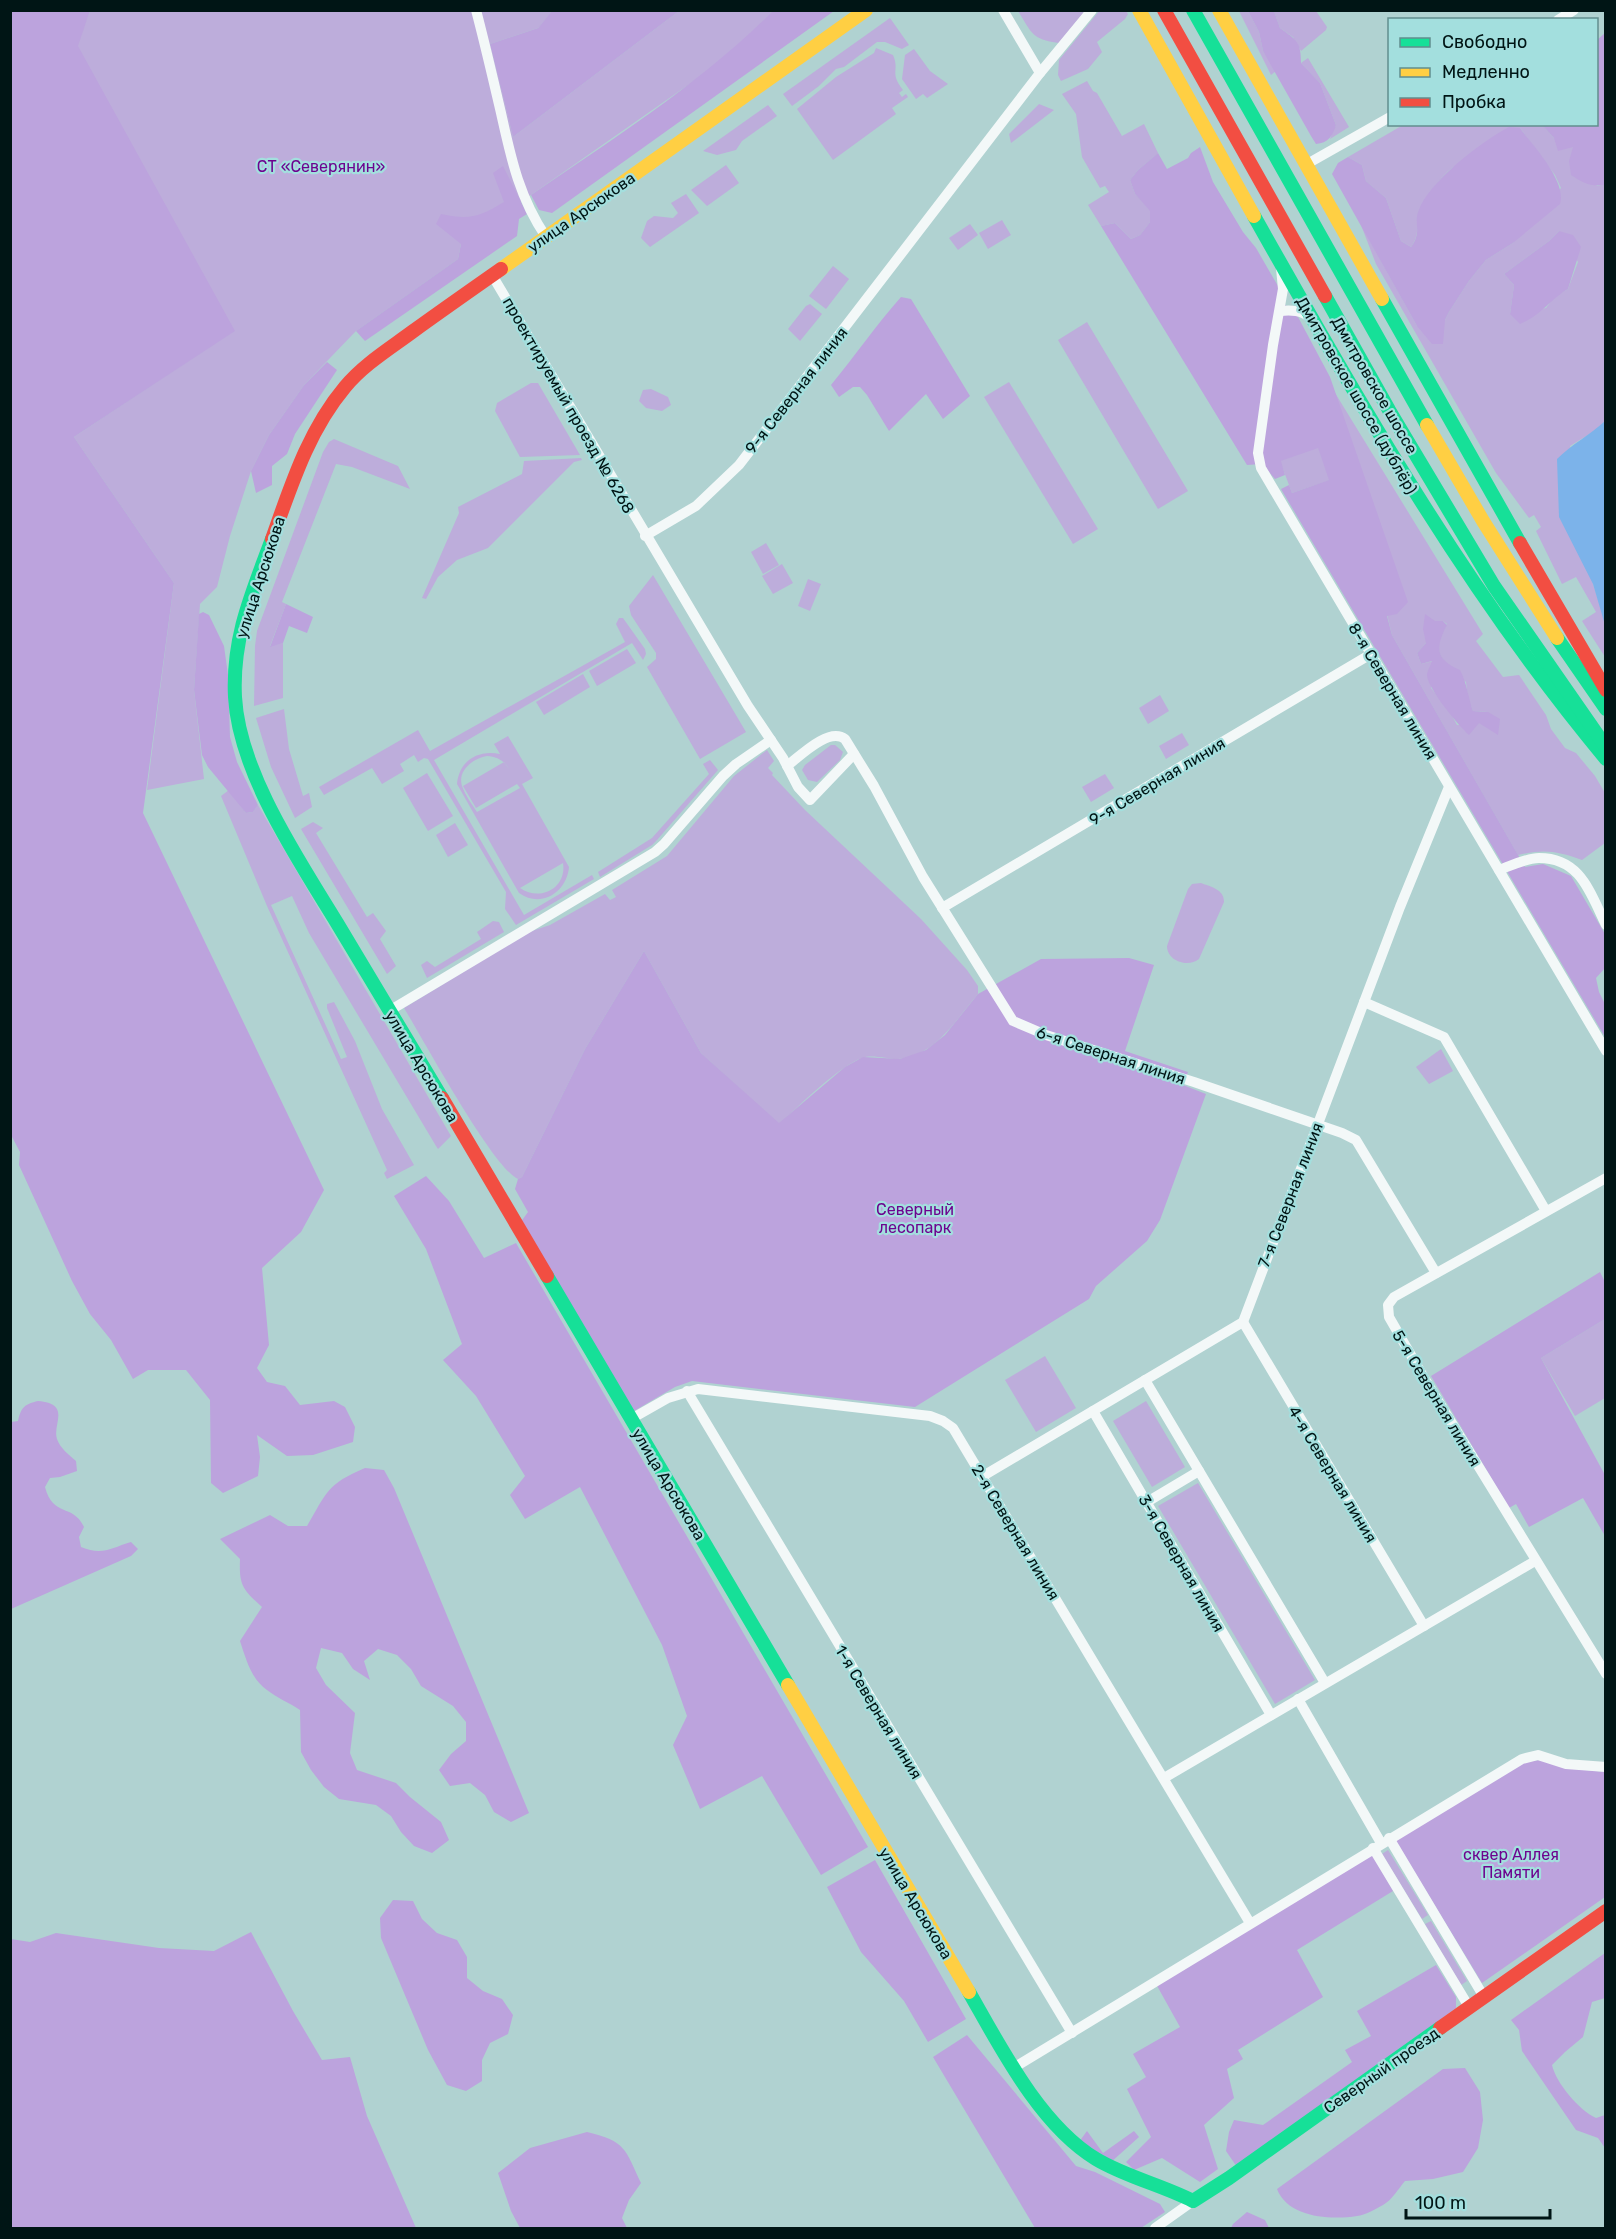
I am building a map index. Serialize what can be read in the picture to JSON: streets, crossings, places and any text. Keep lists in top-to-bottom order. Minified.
{"streets":{"main road":["улица Арсюкова","Дмитровское шоссе","Дмитровское шоссе (дублёр)","Северный проезд"],"street":["9-я Северная линия","проектируемый проезд № 6268","8-я Северная линия","6-я Северная линия","7-я Северная линия","5-я Северная линия","4-я Северная линия","2-я Северная линия","3-я Северная линия","1-я Северная линия"]},"crossings":[["улица Арсюкова","проектируемый проезд № 6268"],["улица Арсюкова","2-я Северная линия"],["улица Арсюкова","Северный проезд"],["9-я Северная линия","проектируемый проезд № 6268"],["9-я Северная линия","8-я Северная линия"],["9-я Северная линия","6-я Северная линия"],["Дмитровское шоссе (дублёр)","8-я Северная линия"],["8-я Северная линия","7-я Северная линия"],["6-я Северная линия","7-я Северная линия"],["6-я Северная линия","5-я Северная линия"],["7-я Северная линия","4-я Северная линия"],["2-я Северная линия","1-я Северная линия"]],"parks":["СТ «Северянин»","Северный лесопарк","сквер Аллея Памяти"],"legend":["Свободно","Медленно","Пробка"],"scale_bar":"100 m"}
